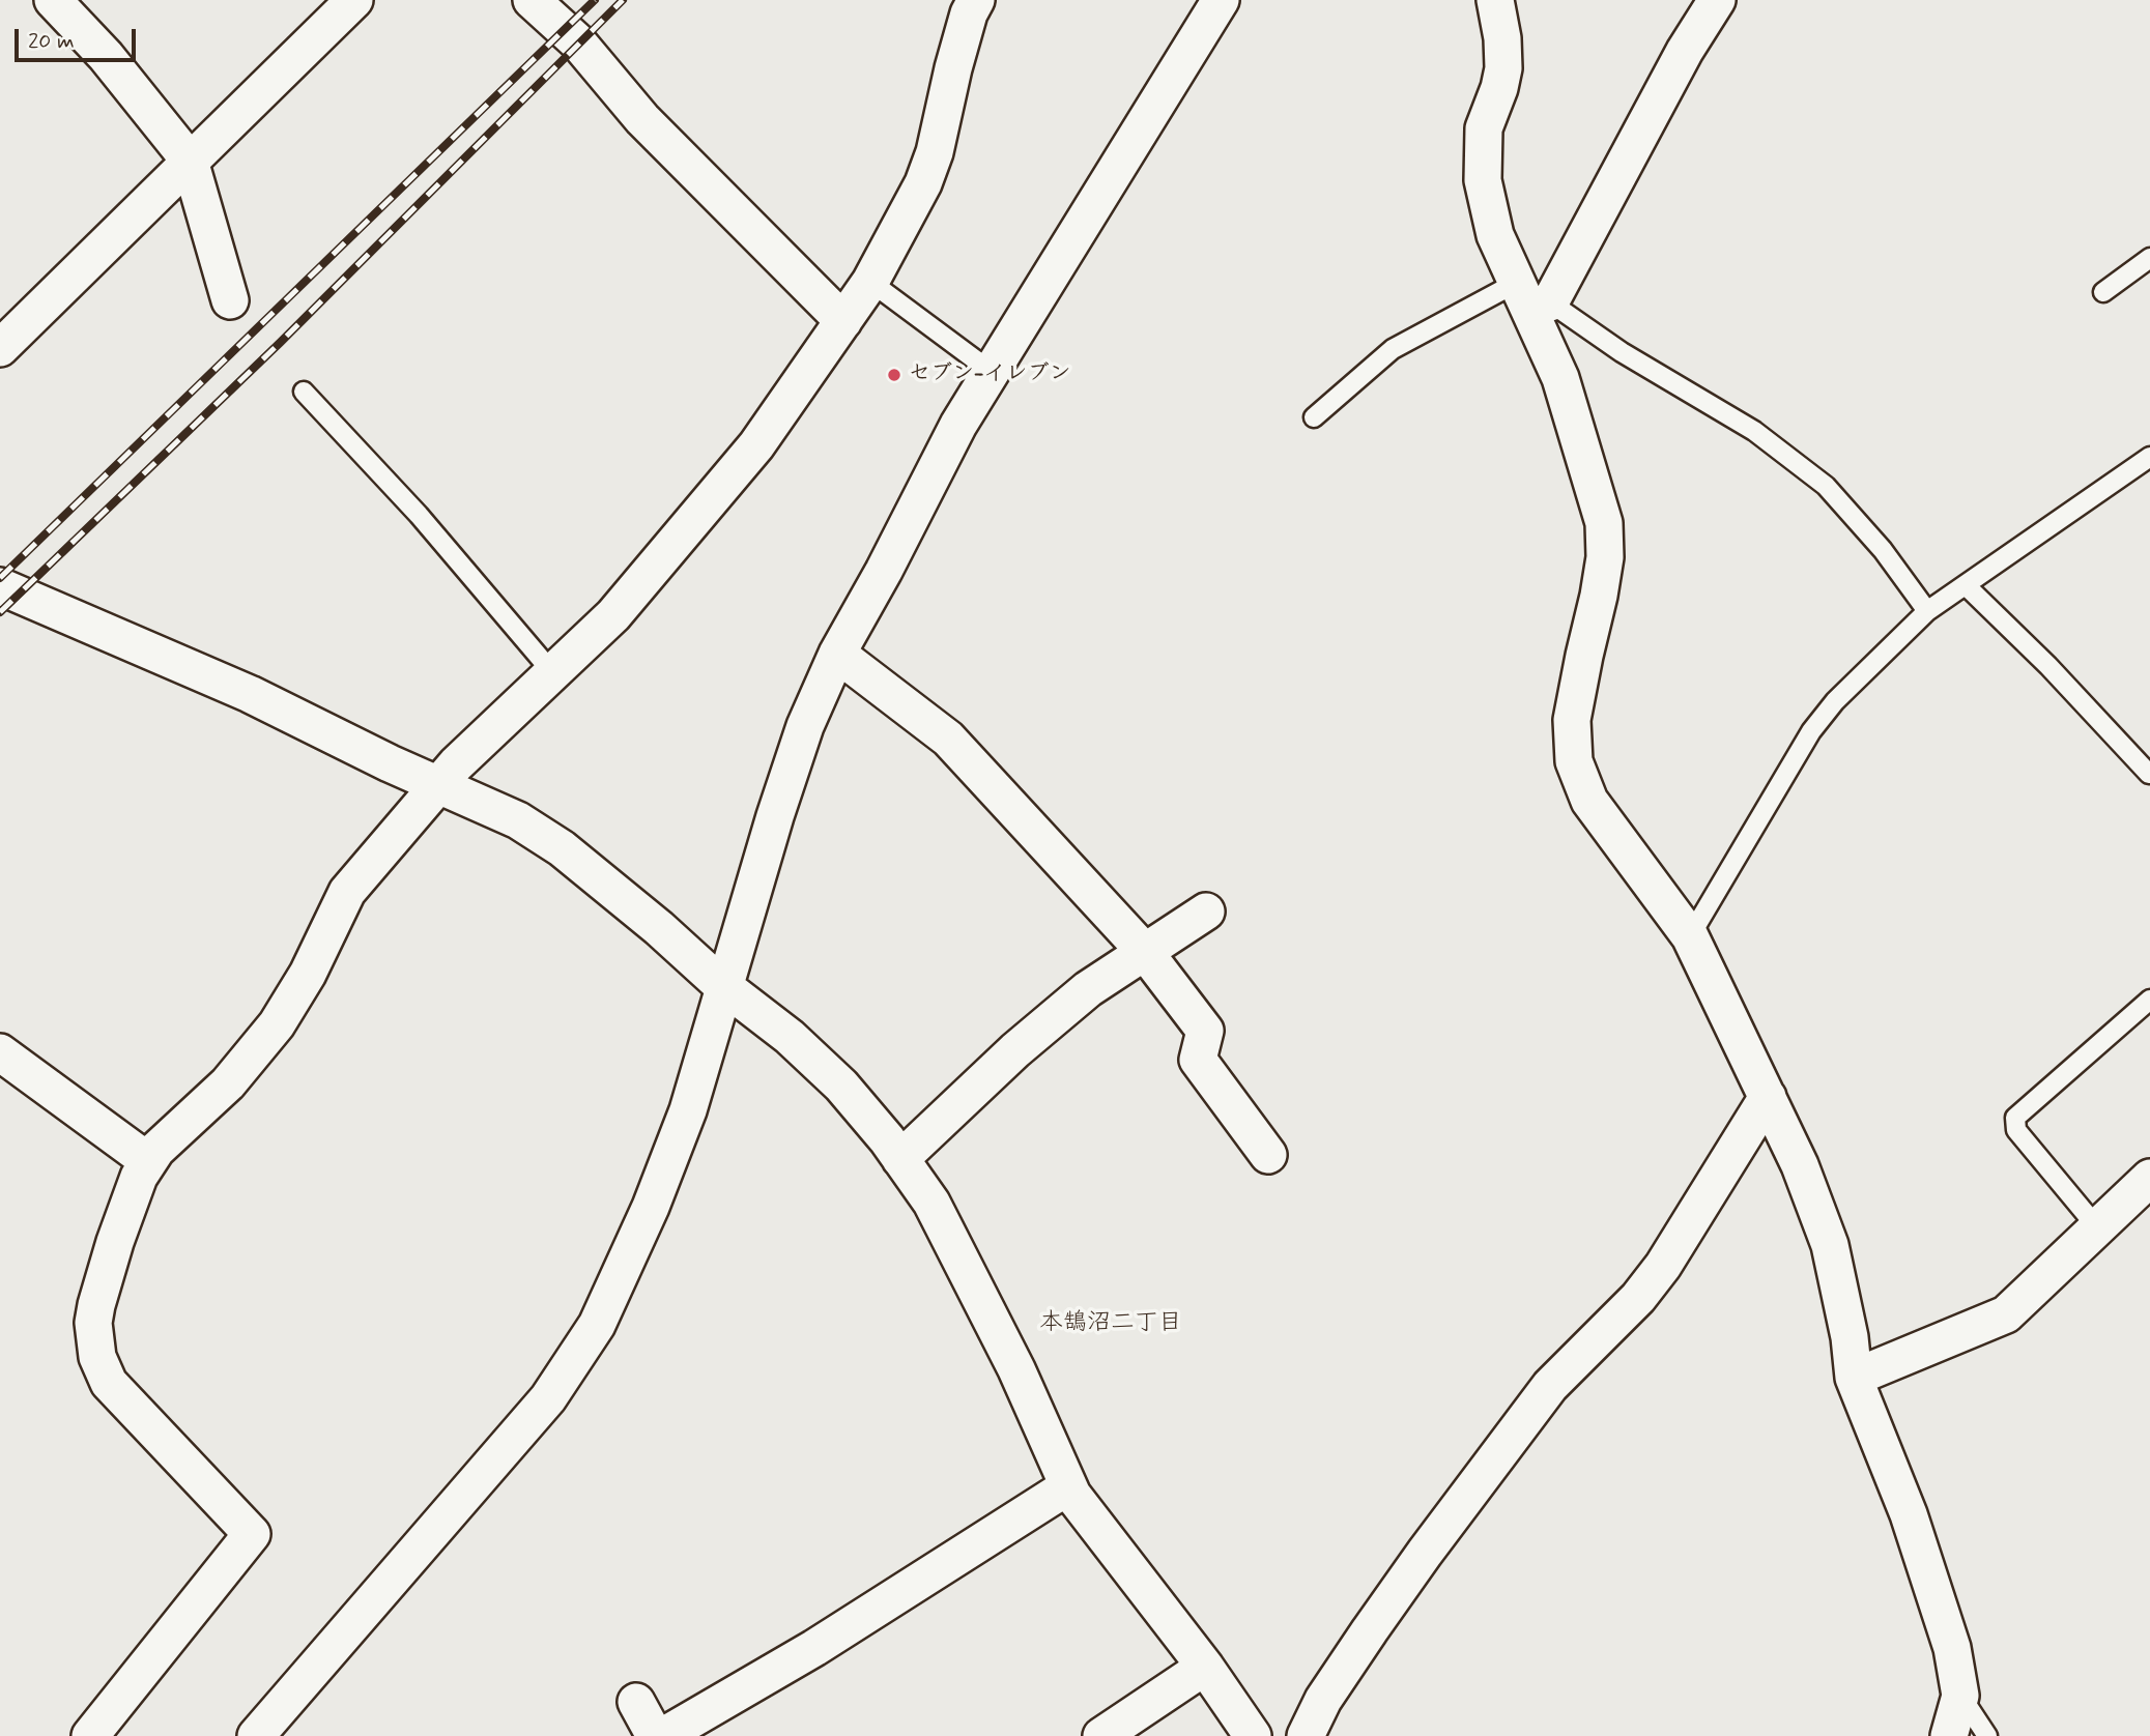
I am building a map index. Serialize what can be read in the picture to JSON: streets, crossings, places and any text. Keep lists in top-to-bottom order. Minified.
{"districts":["本鵠沼二丁目"],"places":["セブン-イレブン"],"scale_bar":"20 m"}
